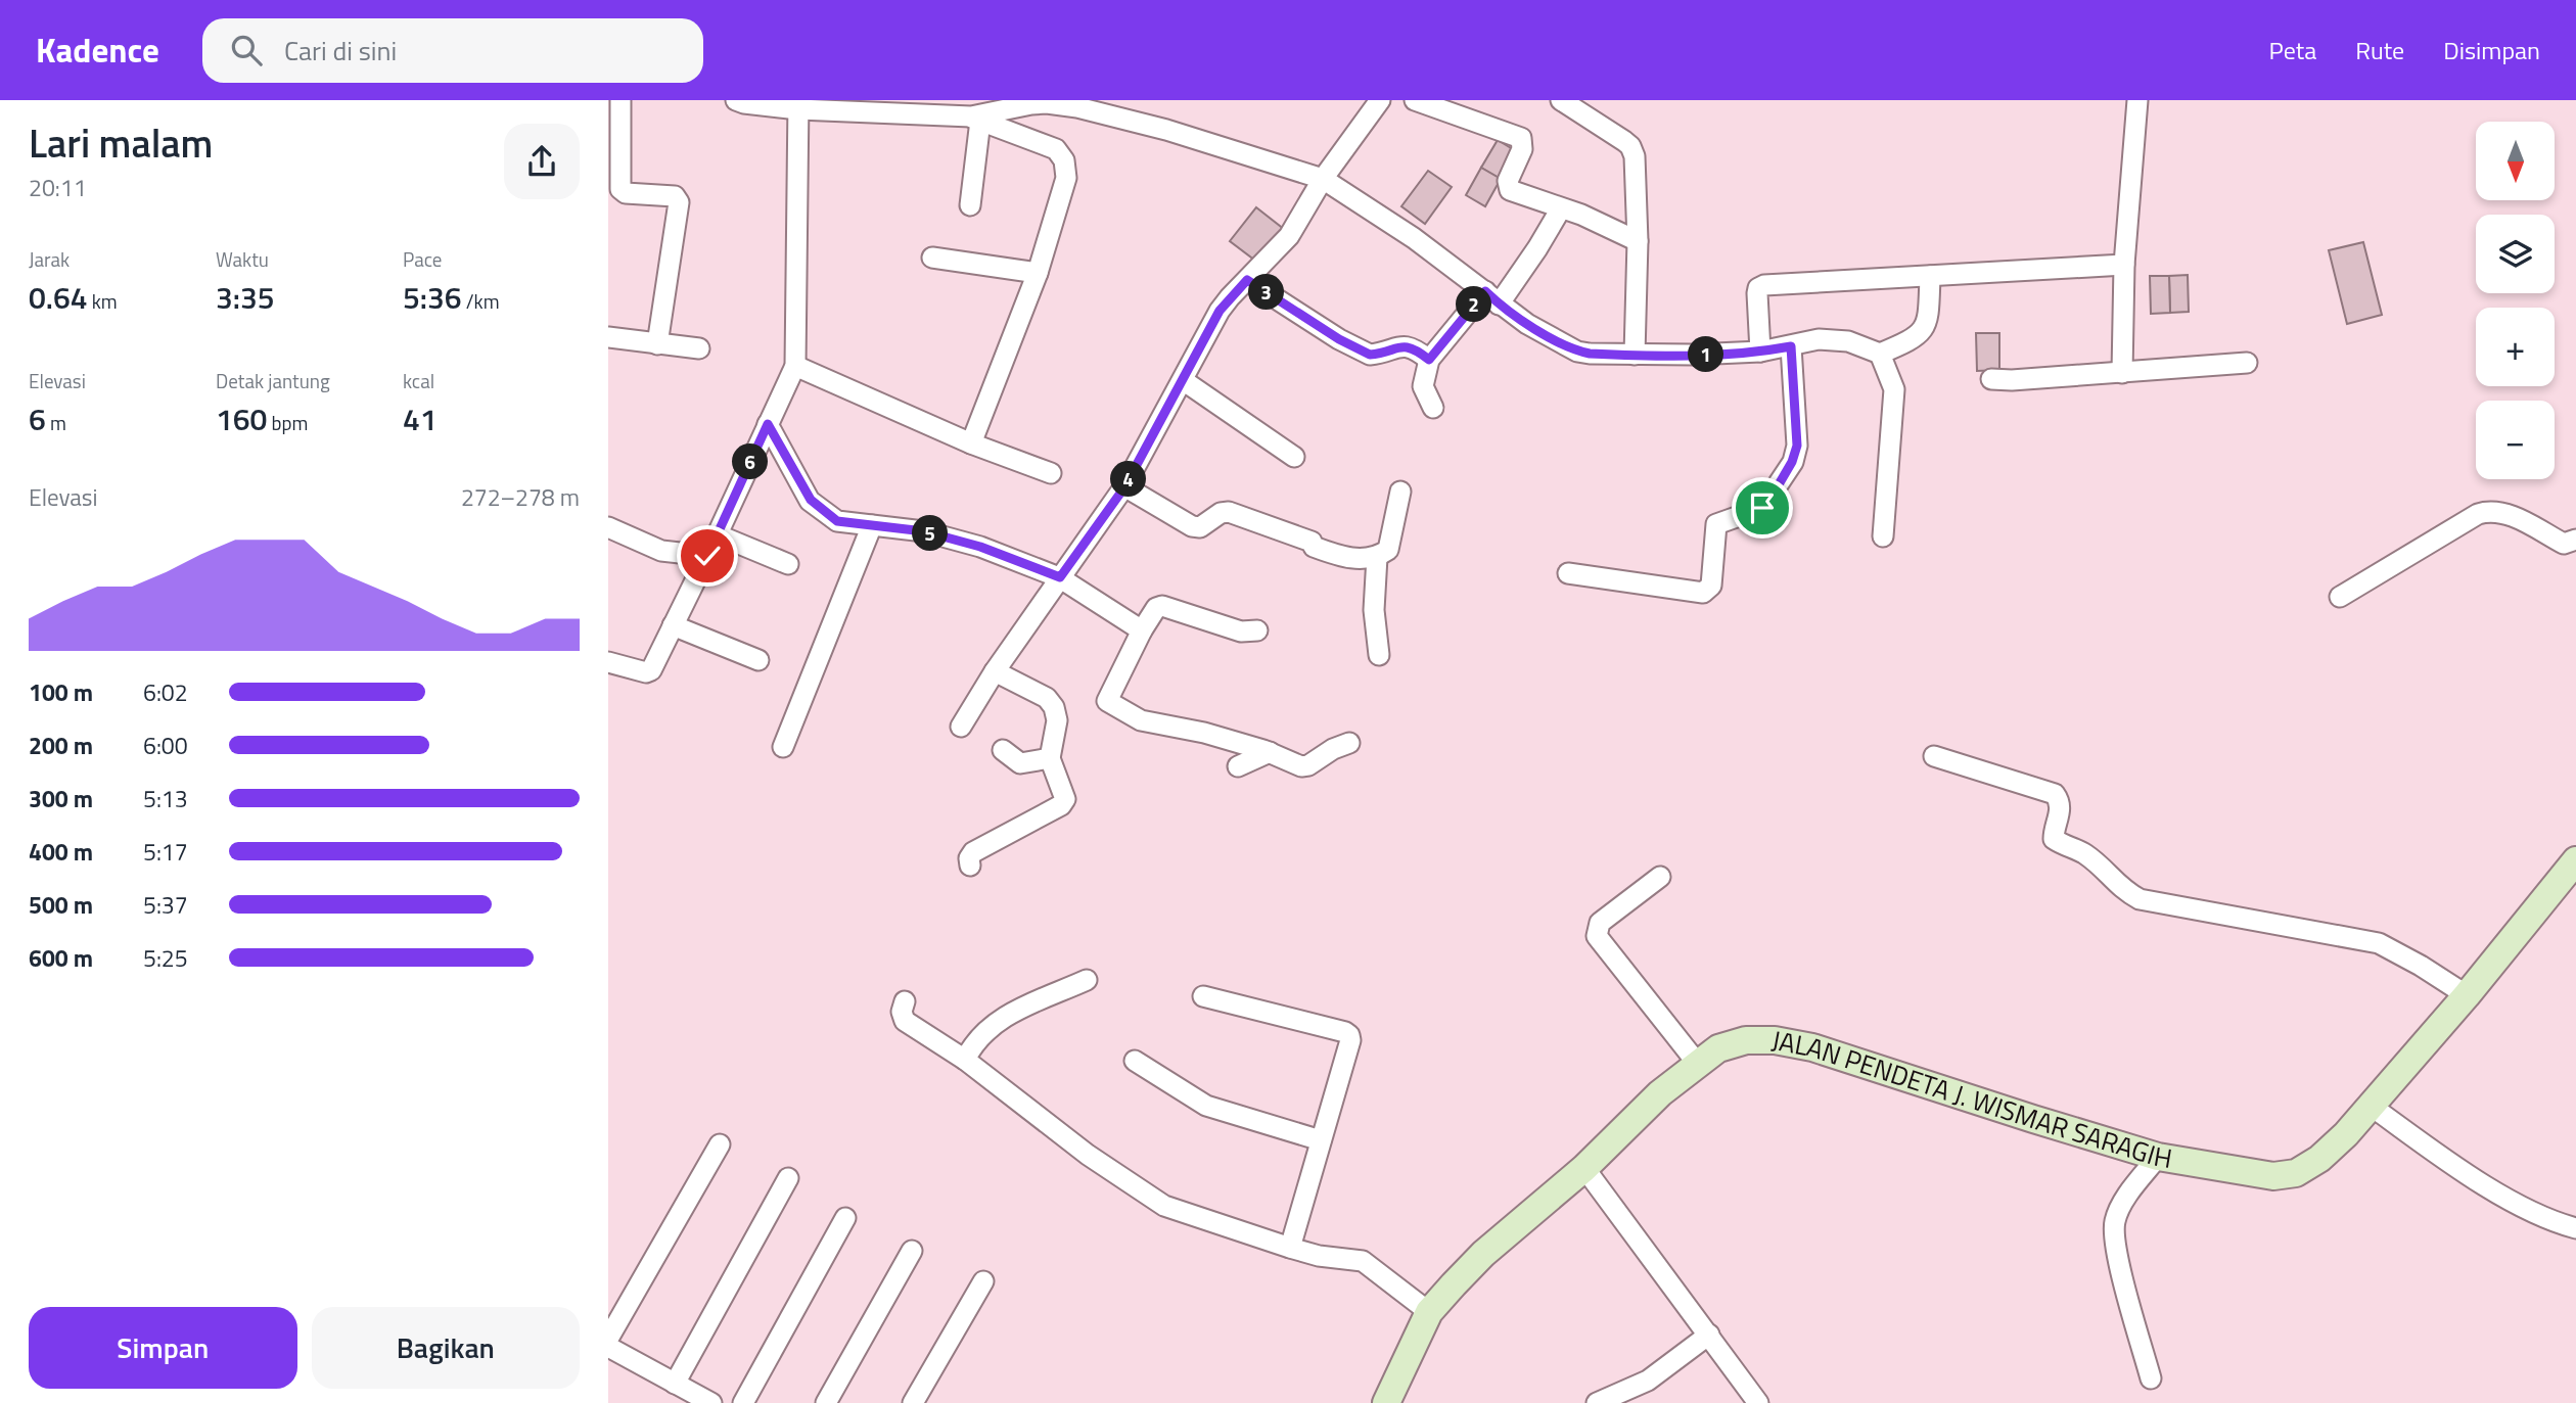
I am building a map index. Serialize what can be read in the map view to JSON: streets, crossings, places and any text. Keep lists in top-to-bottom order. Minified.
{"streets":{"street":["JALAN PENDETA J. WISMAR SARAGIH"]},"north":"bottom","page":{"header":"Kadence","search":"Cari di sini","nav":["Peta","Rute","Disimpan"],"heading":["Lari malam","20:11"],"map_buttons":["+","−"],"stats":[["Jarak","0.64 km"],["Waktu","3:35"],["Pace","5:36 /km"],["Elevasi","6 m"],["Detak jantung","160 bpm"],["kcal","41"]],"pins":["3","2","1","6","4","5"],"chart":["Elevasi","272–278 m"],"list":[{"name":"100 m","note":"6:02"},{"name":"200 m","note":"6:00"},{"name":"300 m","note":"5:13"},{"name":"400 m","note":"5:17"},{"name":"500 m","note":"5:37"},{"name":"600 m","note":"5:25"}],"buttons":["Simpan","Bagikan"]}}
